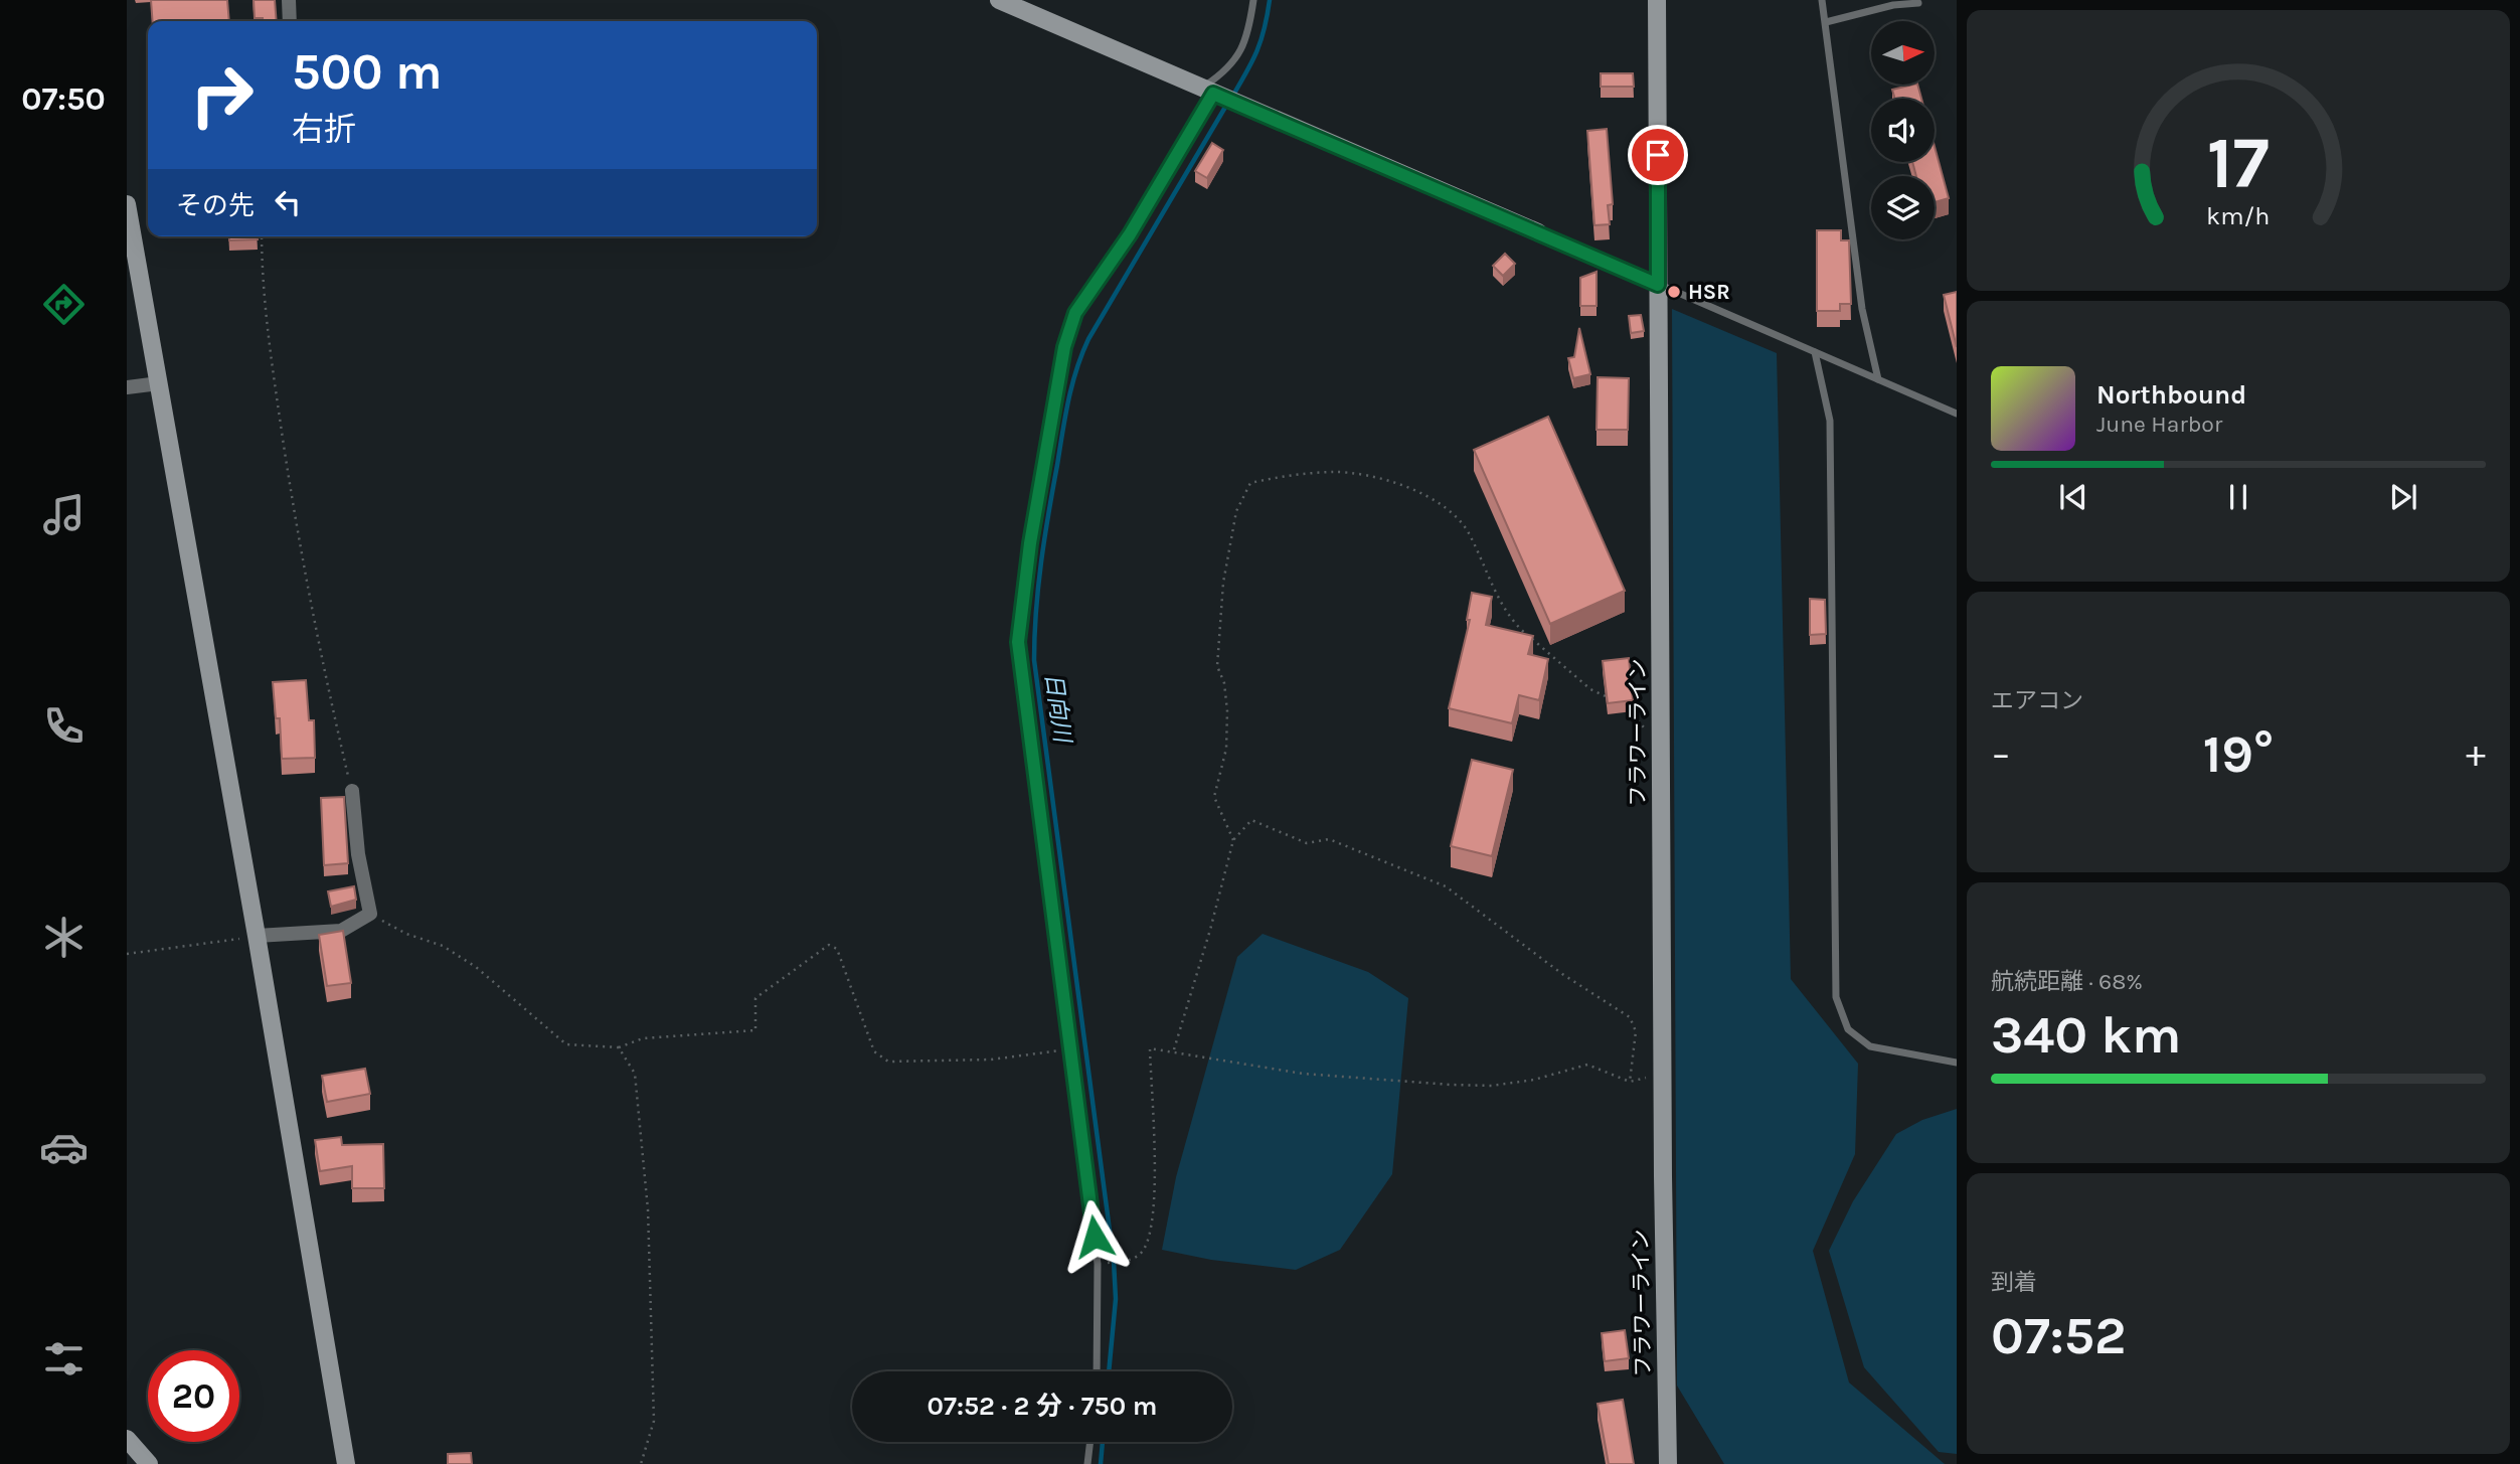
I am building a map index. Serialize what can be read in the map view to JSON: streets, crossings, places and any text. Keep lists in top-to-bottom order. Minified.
{"streets":{"street":["フラワーライン"]},"water":["日向川"],"places":["HSR"],"north":"right","page":{"tabs":"07:50","turn":["500 m","右折"],"then":"その先","song":["Northbound","June Harbor"],"tile":["エアコン",["航続距離 · 68%","340 km"],["到着","07:52"]],"heat":["−","19°","+"],"limit":"20","trip":"07:52 · 2 分 · 750 m","gauge":["17","km/h"]}}
